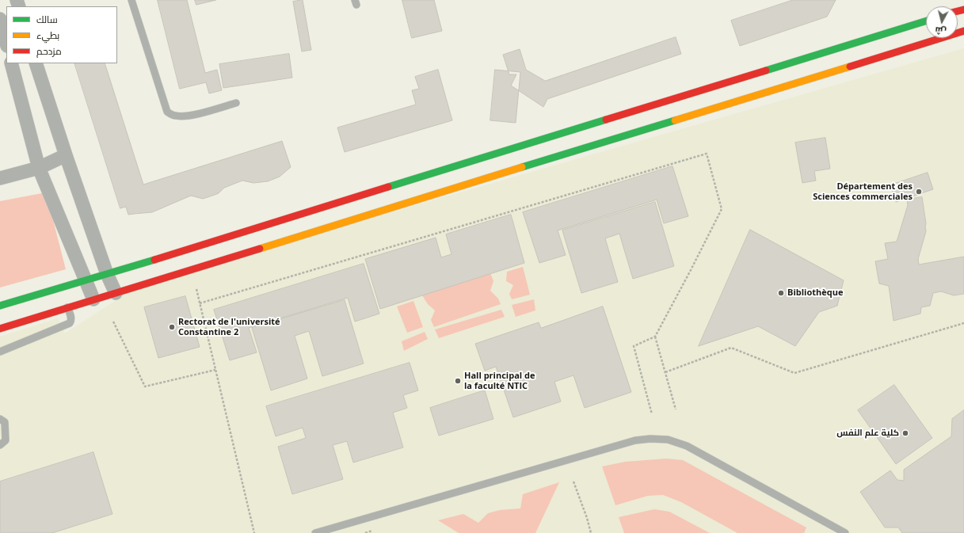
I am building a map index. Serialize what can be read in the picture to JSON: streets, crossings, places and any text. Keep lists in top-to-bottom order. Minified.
{"places":["Département des Sciences commerciales","Bibliothèque","Rectorat de l'université Constantine 2","Hall principal de la faculté NTIC","كلية علم النفس"],"legend":["سالك","بطيء","مزدحم"],"north":"bottom"}
